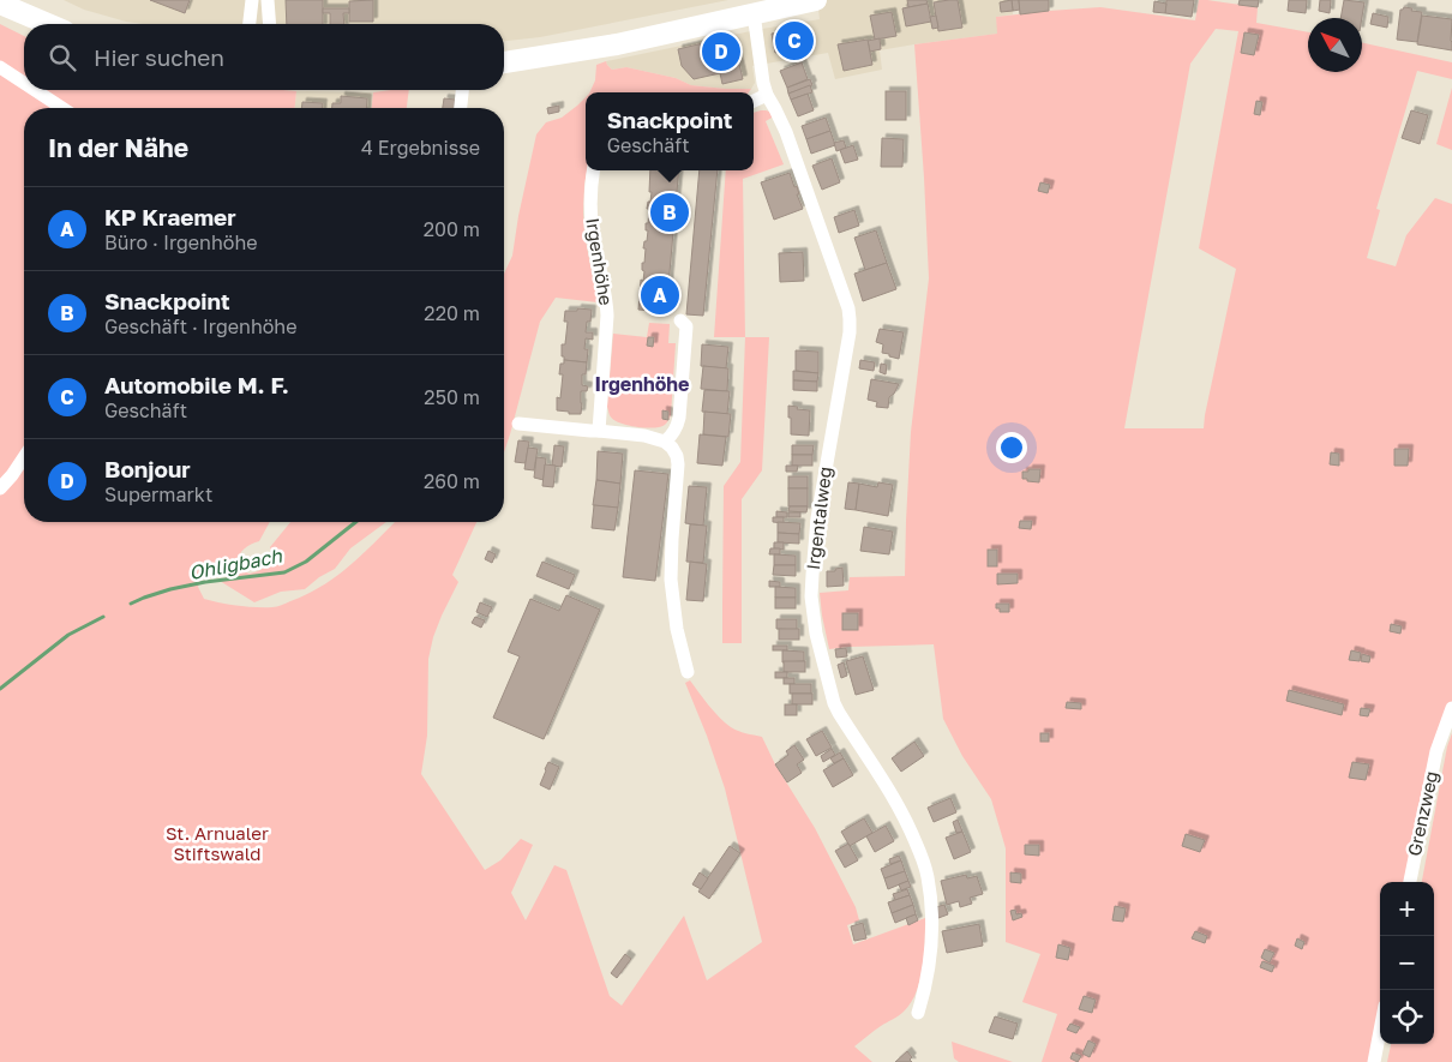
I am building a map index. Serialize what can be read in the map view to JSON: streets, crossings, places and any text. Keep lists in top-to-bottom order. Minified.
{"streets":{"street":["Irgenhöhe","Irgentalweg","Grenzweg"]},"districts":["Irgenhöhe"],"water":["Ohligbach"],"parks":["St. Arnualer Stiftswald"],"north":"top left","page":{"pins":["C","D","B","A"],"search":"Hier suchen","popup":["Snackpoint","Geschäft"],"heading":["In der Nähe","4 Ergebnisse"],"list":[{"mark":"A","name":"KP Kraemer","note":"Büro · Irgenhöhe","value":"200 m"},{"mark":"B","name":"Snackpoint","note":"Geschäft · Irgenhöhe","value":"220 m"},{"mark":"C","name":"Automobile M. F.","note":"Geschäft","value":"250 m"},{"mark":"D","name":"Bonjour","note":"Supermarkt","value":"260 m"}],"map_buttons":["+","−"]}}
